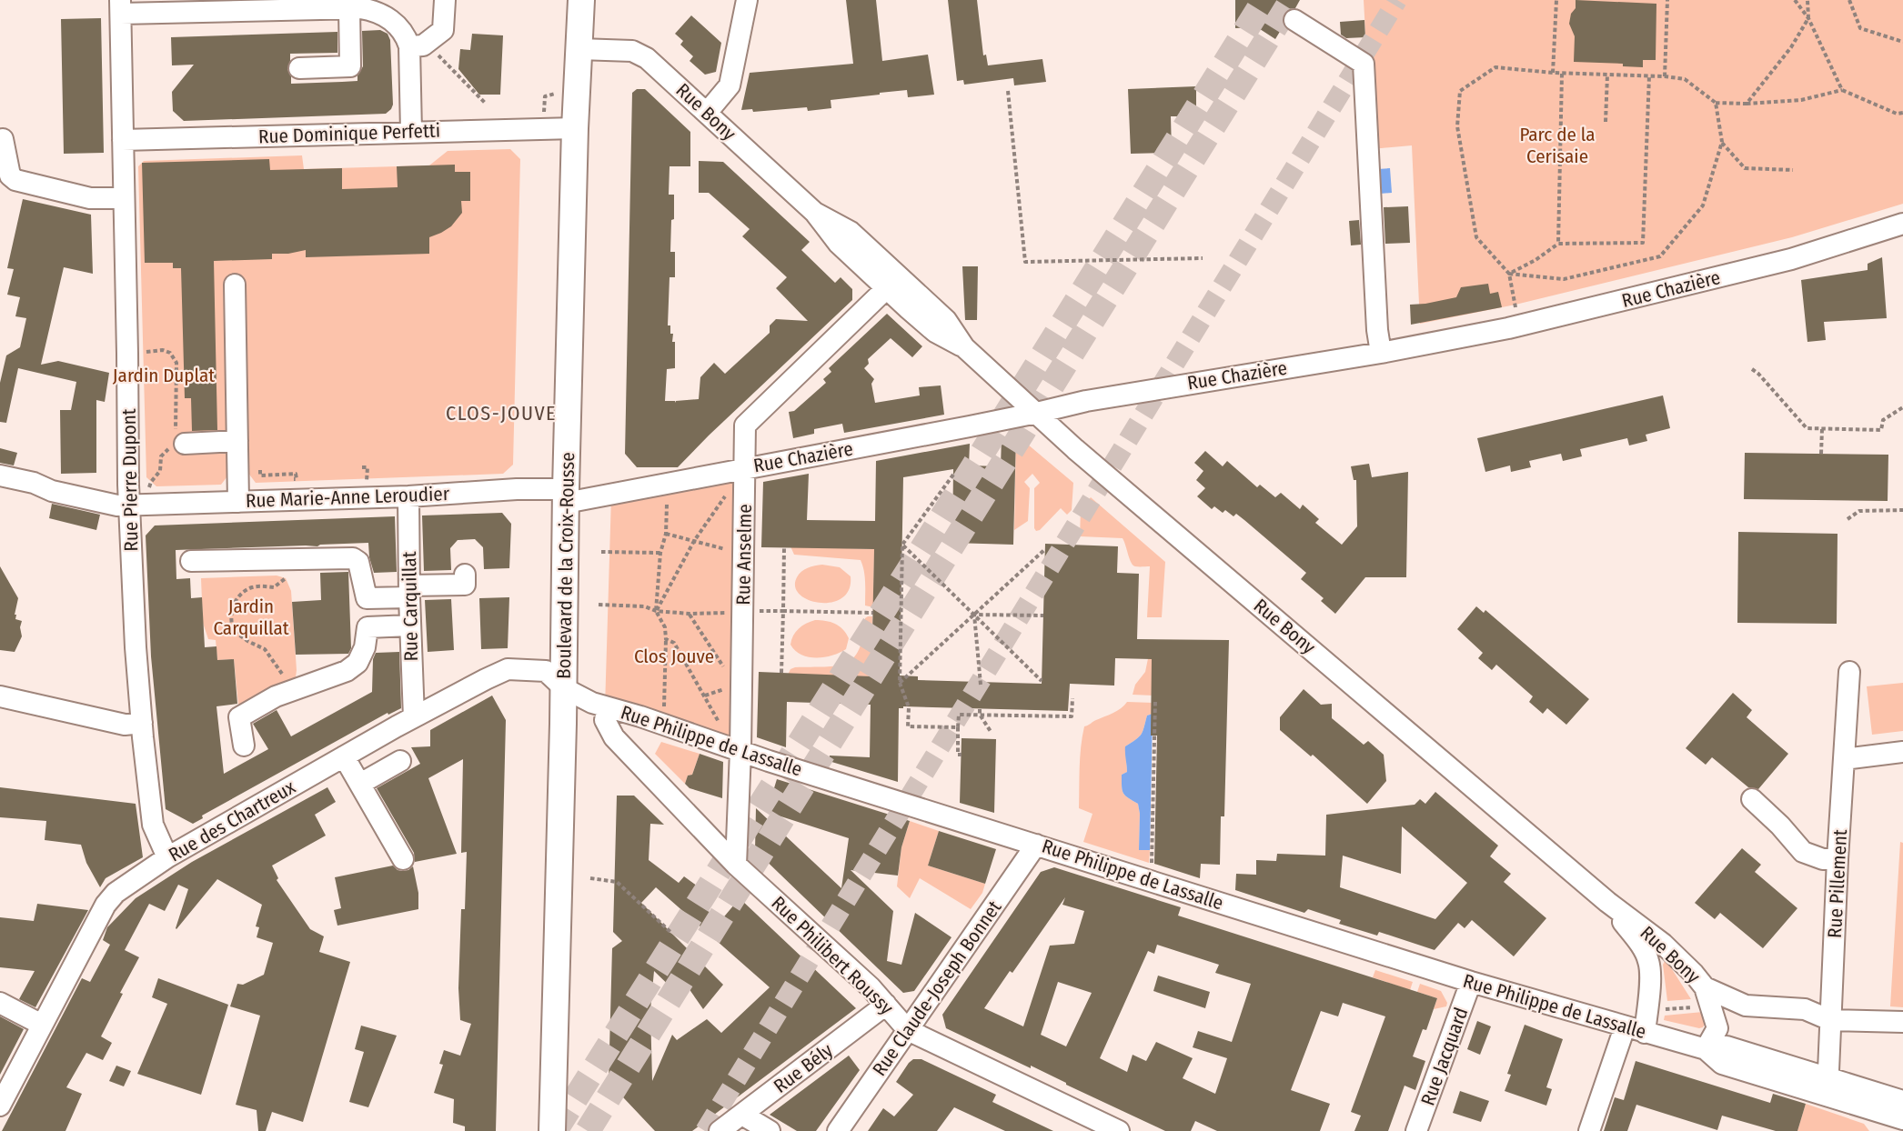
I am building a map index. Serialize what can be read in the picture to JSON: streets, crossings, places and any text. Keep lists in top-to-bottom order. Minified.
{"streets":{"main road":["Boulevard de la Croix-Rousse"],"street":["Rue Bony","Rue Dominique Perfetti","Rue Chazière","Rue Pierre Dupont","Rue Marie-Anne Leroudier","Rue Anselme","Rue Carquillat","Rue Philippe de Lassalle","Rue des Chartreux","Rue Pillement","Rue Philibert Roussy","Rue Claude-Joseph Bonnet","Rue Jacquard","Rue Bély"]},"crossings":[["Rue Bony","Rue Chazière"],["Rue Bony","Rue Anselme"],["Rue Bony","Boulevard de la Croix-Rousse"],["Rue Bony","Rue Philippe de Lassalle"],["Rue Dominique Perfetti","Rue Pierre Dupont"],["Rue Dominique Perfetti","Boulevard de la Croix-Rousse"],["Rue Chazière","Rue Marie-Anne Leroudier"],["Rue Chazière","Rue Anselme"],["Rue Chazière","Boulevard de la Croix-Rousse"],["Rue Pierre Dupont","Rue Marie-Anne Leroudier"],["Rue Pierre Dupont","Rue des Chartreux"],["Rue Marie-Anne Leroudier","Boulevard de la Croix-Rousse"],["Rue Marie-Anne Leroudier","Rue Carquillat"],["Rue Anselme","Rue Philippe de Lassalle"],["Rue Anselme","Rue Philibert Roussy"],["Boulevard de la Croix-Rousse","Rue Philippe de Lassalle"],["Boulevard de la Croix-Rousse","Rue des Chartreux"],["Rue Carquillat","Rue des Chartreux"],["Rue Philippe de Lassalle","Rue des Chartreux"],["Rue Philippe de Lassalle","Rue Pillement"],["Rue Philippe de Lassalle","Rue Philibert Roussy"],["Rue Philippe de Lassalle","Rue Claude-Joseph Bonnet"],["Rue Philippe de Lassalle","Rue Jacquard"],["Rue Philibert Roussy","Rue Claude-Joseph Bonnet"],["Rue Philibert Roussy","Rue Bély"]],"districts":["CLOS-JOUVE"],"parks":["Parc de la Cerisaie","Jardin Duplat","Jardin Carquillat","Clos Jouve"]}
